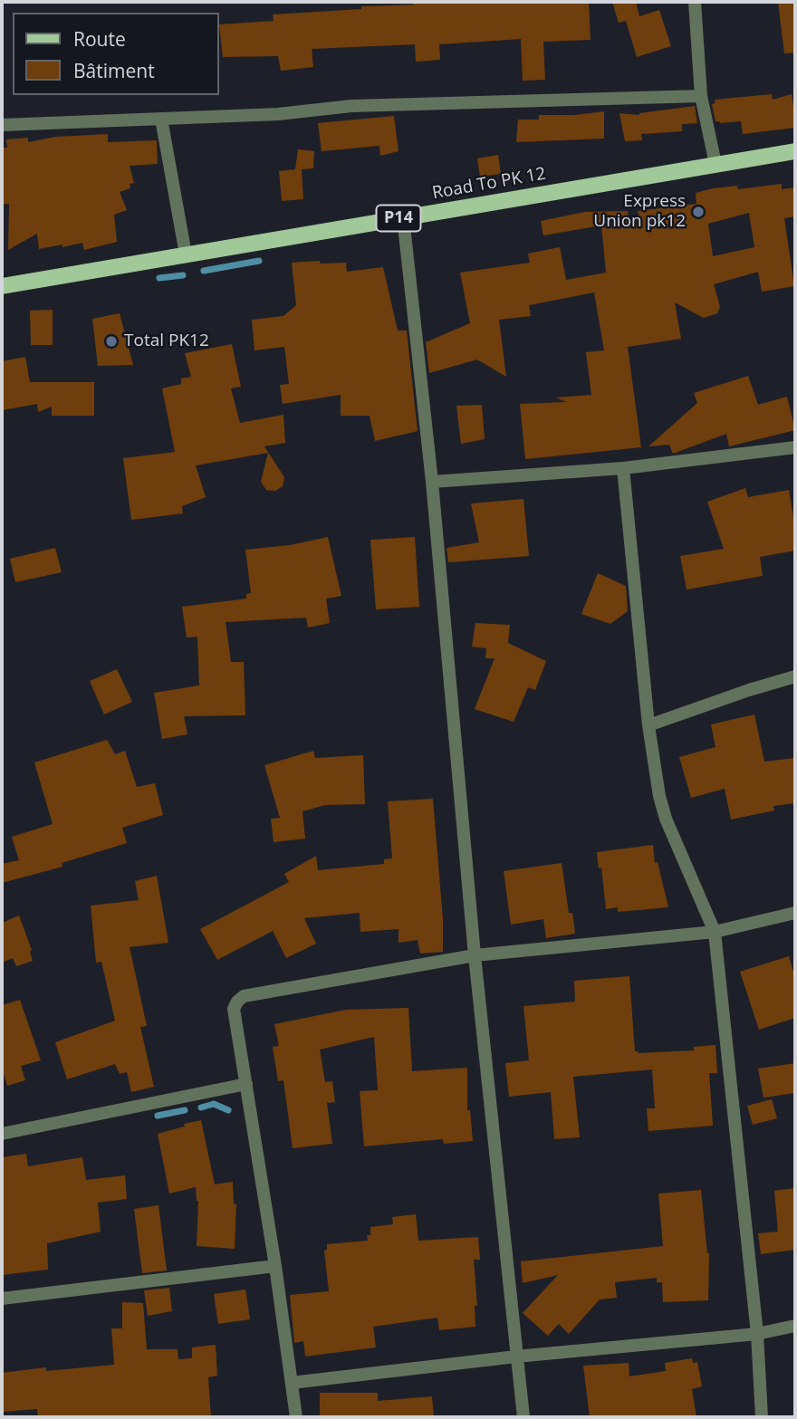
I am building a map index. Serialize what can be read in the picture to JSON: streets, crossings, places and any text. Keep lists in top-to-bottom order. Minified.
{"streets":{"main road":["Road To PK 12","P14"]},"places":["Express Union pk12","Total PK12"],"legend":["Route","Bâtiment"]}
